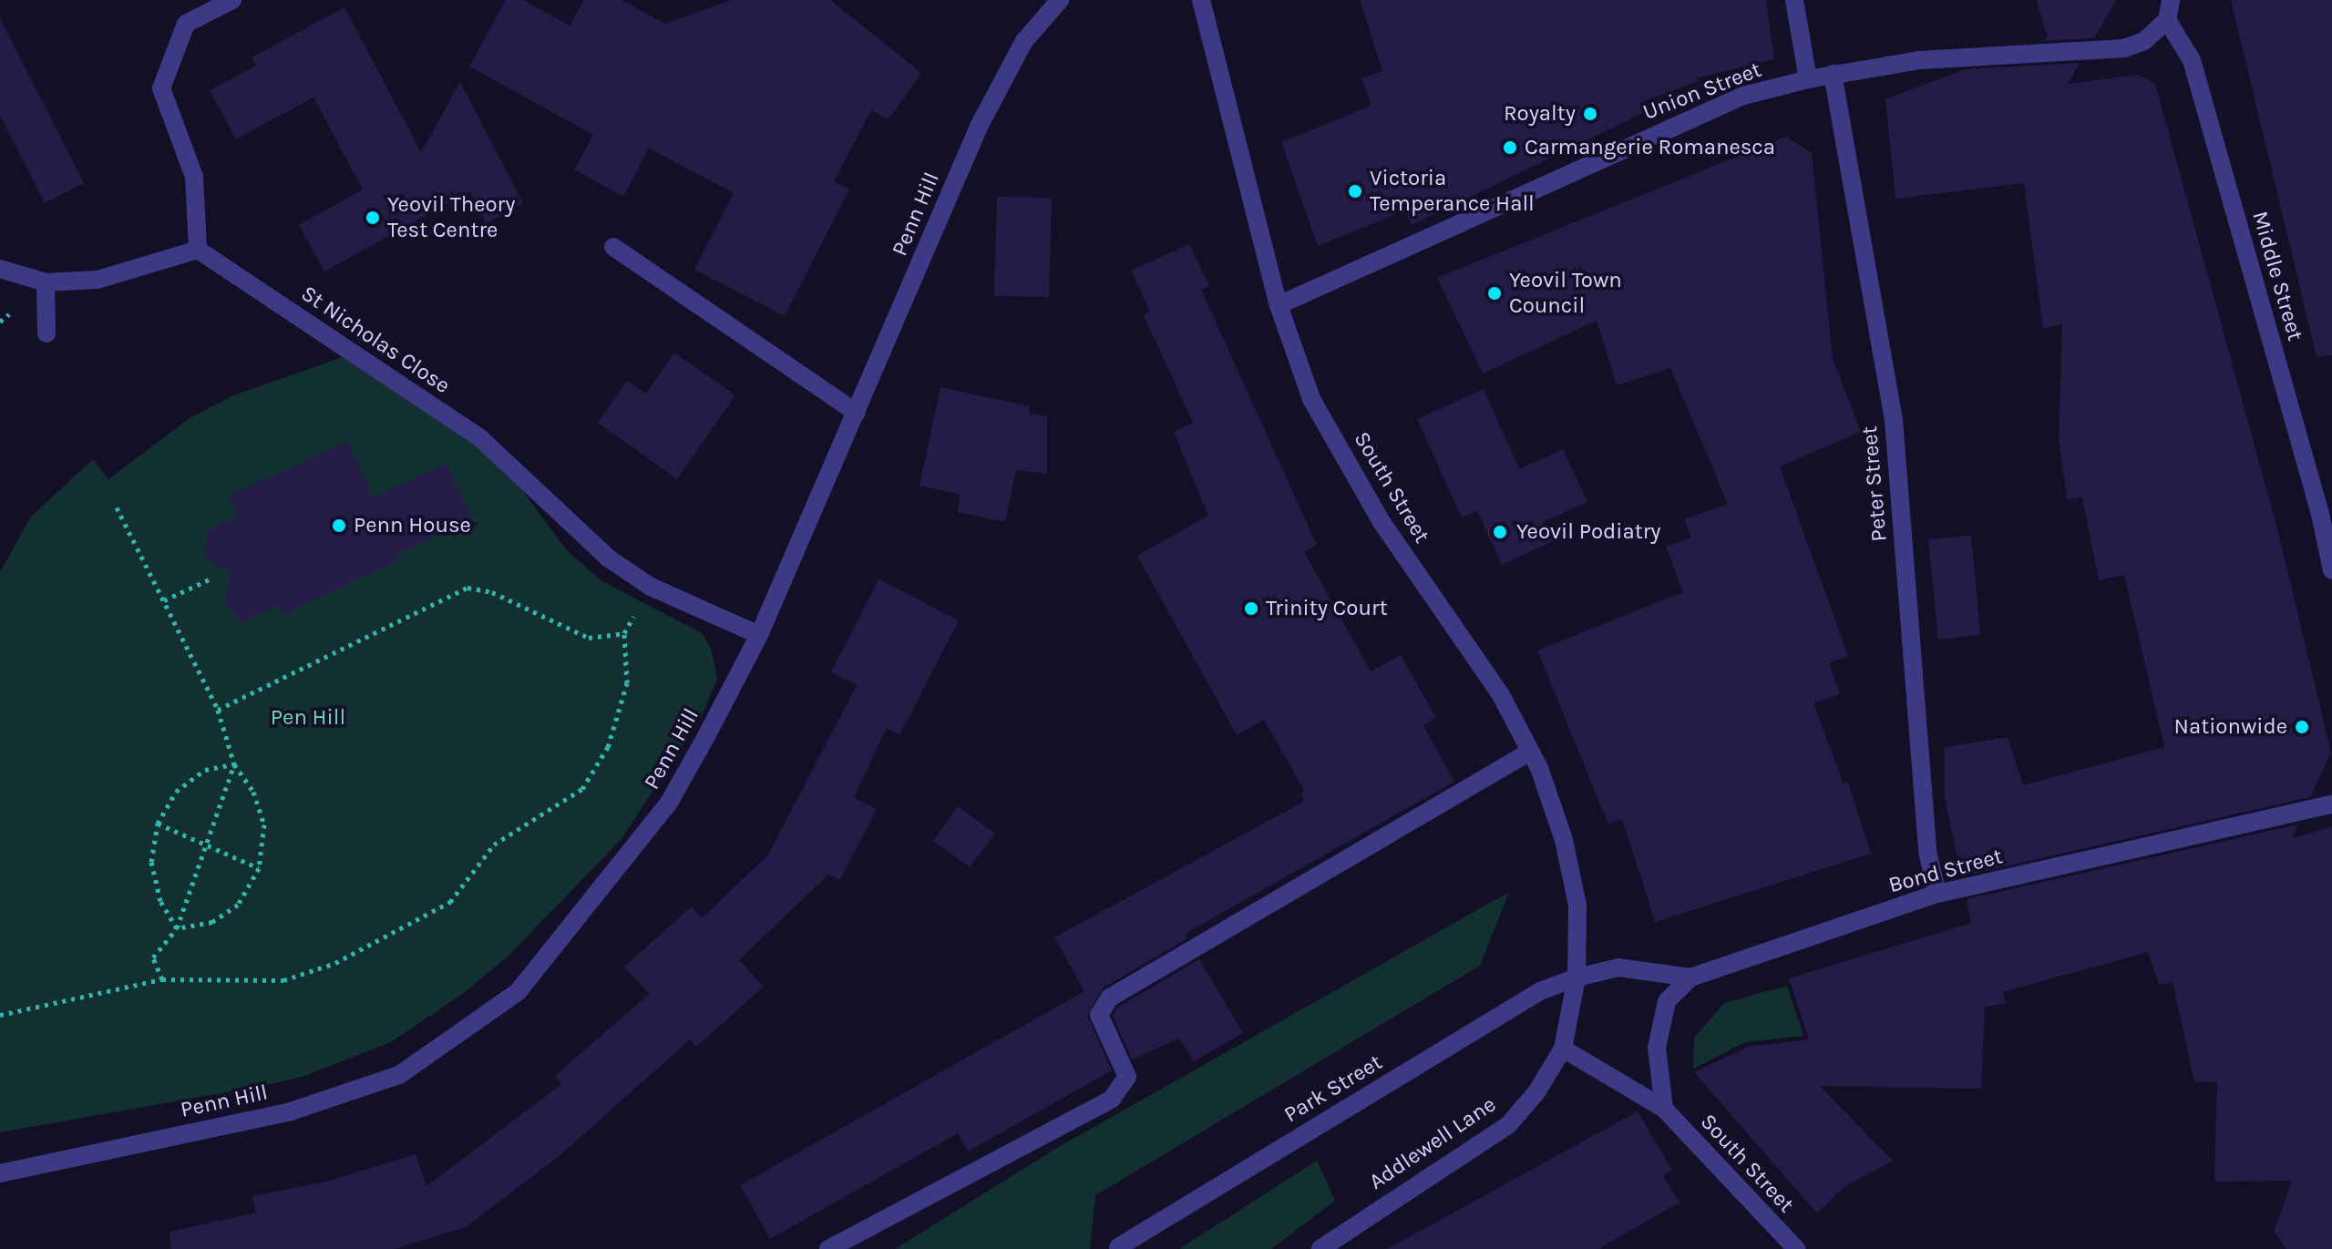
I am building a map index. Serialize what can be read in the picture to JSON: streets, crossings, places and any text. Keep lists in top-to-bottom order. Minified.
{"streets":{"street":["Union Street","Penn Hill","Middle Street","St Nicholas Close","Peter Street","South Street","Bond Street","Park Street","Addlewell Lane"]},"crossings":[["Union Street","Middle Street"],["Union Street","Peter Street"],["Union Street","South Street"],["Penn Hill","St Nicholas Close"],["Peter Street","Bond Street"],["South Street","Bond Street"],["South Street","Park Street"],["South Street","Addlewell Lane"],["Bond Street","Park Street"],["Bond Street","Addlewell Lane"],["Park Street","Addlewell Lane"]],"parks":["Pen Hill"],"places":["Royalty","Carmangerie Romanesca","Victoria Temperance Hall","Yeovil Theory Test Centre","Yeovil Town Council","Penn House","Yeovil Podiatry","Trinity Court","Nationwide"]}
